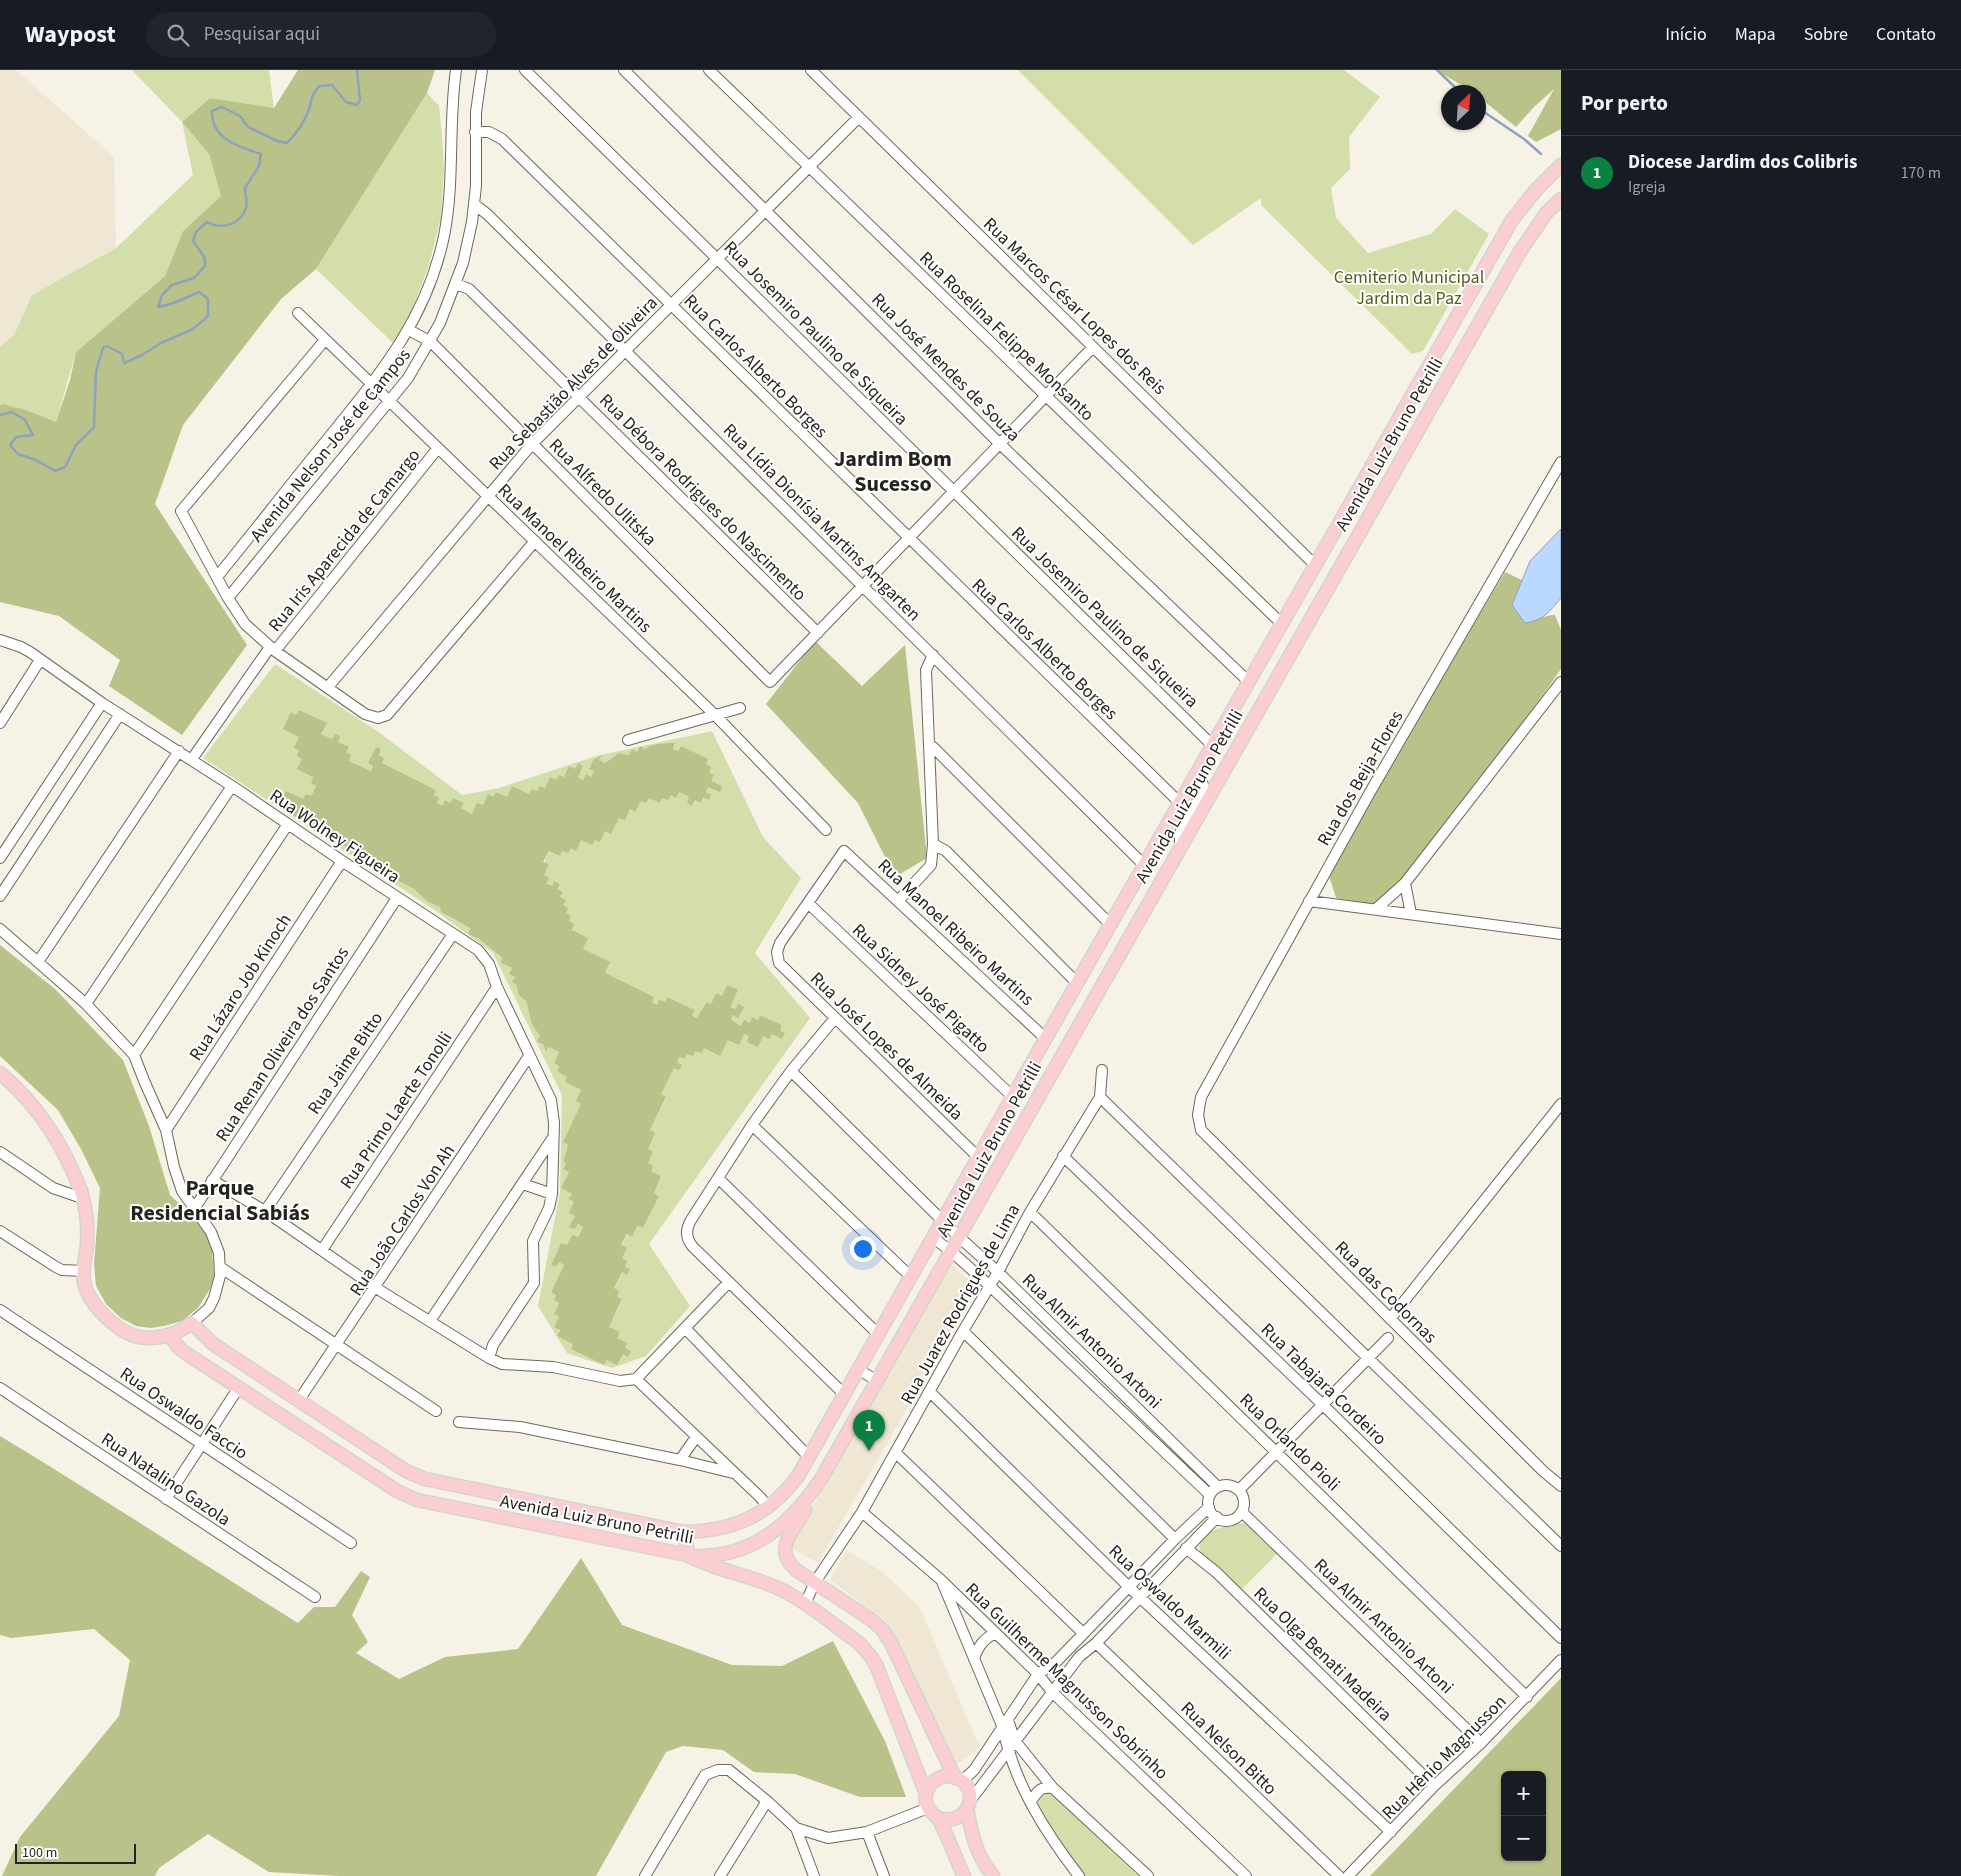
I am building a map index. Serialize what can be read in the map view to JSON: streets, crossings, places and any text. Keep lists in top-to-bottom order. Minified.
{"streets":{"main road":["Avenida Luiz Bruno Petrilli"],"street":["Rua Marcos César Lopes dos Reis","Rua Josemiro Paulino de Siqueira","Rua Roselina Felippe Monsanto","Rua Carlos Alberto Borges","Rua José Mendes de Souza","Rua Sebastião Alves de Oliveira","Avenida Nelson José de Campos","Rua Alfredo Ulitska","Rua Débora Rodrigues do Nascimento","Rua Lídia Dionísia Martins Amgarten","Rua Iris Aparecida de Camargo","Rua Manoel Ribeiro Martins","Rua dos Beija-Flores","Rua Wolney Figueira","Rua Lázaro Job Kinoch","Rua Sidney José Pigatto","Rua Renan Oliveira dos Santos","Rua José Lopes de Almeida","Rua Jaime Bitto","Rua Primo Laerte Tonolli","Rua João Carlos Von Ah","Rua das Codornas","Rua Juarez Rodrigues de Lima","Rua Almir Antonio Artoni","Rua Tabajara Cordeiro","Rua Oswaldo Faccio","Rua Orlando Pioli","Rua Natalino Gazola","Rua Oswaldo Marmili","Rua Olga Benati Madeira","Rua Guilherme Magnusson Sobrinho","Rua Nelson Bitto","Rua Hênio Magnusson"]},"crossings":[["Rua Marcos César Lopes dos Reis","Rua Sebastião Alves de Oliveira"],["Rua Marcos César Lopes dos Reis","Avenida Luiz Bruno Petrilli"],["Rua Josemiro Paulino de Siqueira","Rua Sebastião Alves de Oliveira"],["Rua Josemiro Paulino de Siqueira","Avenida Luiz Bruno Petrilli"],["Rua Roselina Felippe Monsanto","Rua Sebastião Alves de Oliveira"],["Rua Roselina Felippe Monsanto","Avenida Luiz Bruno Petrilli"],["Rua Carlos Alberto Borges","Rua Sebastião Alves de Oliveira"],["Rua Carlos Alberto Borges","Avenida Luiz Bruno Petrilli"],["Rua Carlos Alberto Borges","Avenida Nelson José de Campos"],["Rua José Mendes de Souza","Rua Sebastião Alves de Oliveira"],["Rua José Mendes de Souza","Avenida Luiz Bruno Petrilli"],["Rua Sebastião Alves de Oliveira","Rua Alfredo Ulitska"],["Rua Sebastião Alves de Oliveira","Rua Débora Rodrigues do Nascimento"],["Rua Sebastião Alves de Oliveira","Rua Lídia Dionísia Martins Amgarten"],["Rua Sebastião Alves de Oliveira","Rua Manoel Ribeiro Martins"],["Avenida Luiz Bruno Petrilli","Rua Lídia Dionísia Martins Amgarten"],["Avenida Luiz Bruno Petrilli","Rua Manoel Ribeiro Martins"],["Avenida Luiz Bruno Petrilli","Rua Sidney José Pigatto"],["Avenida Luiz Bruno Petrilli","Rua José Lopes de Almeida"],["Avenida Luiz Bruno Petrilli","Rua João Carlos Von Ah"],["Avenida Luiz Bruno Petrilli","Rua Almir Antonio Artoni"],["Avenida Nelson José de Campos","Rua Alfredo Ulitska"],["Avenida Nelson José de Campos","Rua Débora Rodrigues do Nascimento"],["Avenida Nelson José de Campos","Rua Lídia Dionísia Martins Amgarten"],["Avenida Nelson José de Campos","Rua Manoel Ribeiro Martins"],["Rua Alfredo Ulitska","Rua Débora Rodrigues do Nascimento"],["Rua Iris Aparecida de Camargo","Rua Manoel Ribeiro Martins"],["Rua Iris Aparecida de Camargo","Rua Wolney Figueira"],["Rua Manoel Ribeiro Martins","Rua Sidney José Pigatto"],["Rua Manoel Ribeiro Martins","Rua José Lopes de Almeida"],["Rua dos Beija-Flores","Rua das Codornas"],["Rua Wolney Figueira","Rua Lázaro Job Kinoch"],["Rua Wolney Figueira","Rua Renan Oliveira dos Santos"],["Rua Wolney Figueira","Rua Jaime Bitto"],["Rua Wolney Figueira","Rua Primo Laerte Tonolli"],["Rua Wolney Figueira","Rua João Carlos Von Ah"],["Rua Sidney José Pigatto","Rua José Lopes de Almeida"],["Rua Juarez Rodrigues de Lima","Rua Almir Antonio Artoni"],["Rua Juarez Rodrigues de Lima","Rua Tabajara Cordeiro"],["Rua Juarez Rodrigues de Lima","Rua Orlando Pioli"],["Rua Juarez Rodrigues de Lima","Rua Oswaldo Marmili"],["Rua Juarez Rodrigues de Lima","Rua Guilherme Magnusson Sobrinho"],["Rua Almir Antonio Artoni","Rua Hênio Magnusson"],["Rua Orlando Pioli","Rua Hênio Magnusson"],["Rua Oswaldo Marmili","Rua Hênio Magnusson"],["Rua Olga Benati Madeira","Rua Hênio Magnusson"]],"districts":["Jardim Bom Sucesso","Parque Residencial Sabiás"],"parks":["Cemiterio Municipal Jardim da Paz"],"scale_bar":"100 m","north":"top right","page":{"header":"Waypost","search":"Pesquisar aqui","nav":["Início","Mapa","Sobre","Contato"],"heading":"Por perto","list":[{"mark":"1","name":"Diocese Jardim dos Colibris","note":"Igreja","value":"170 m"}],"pins":"1","map_buttons":["+","−"],"scale":"100 m"}}
